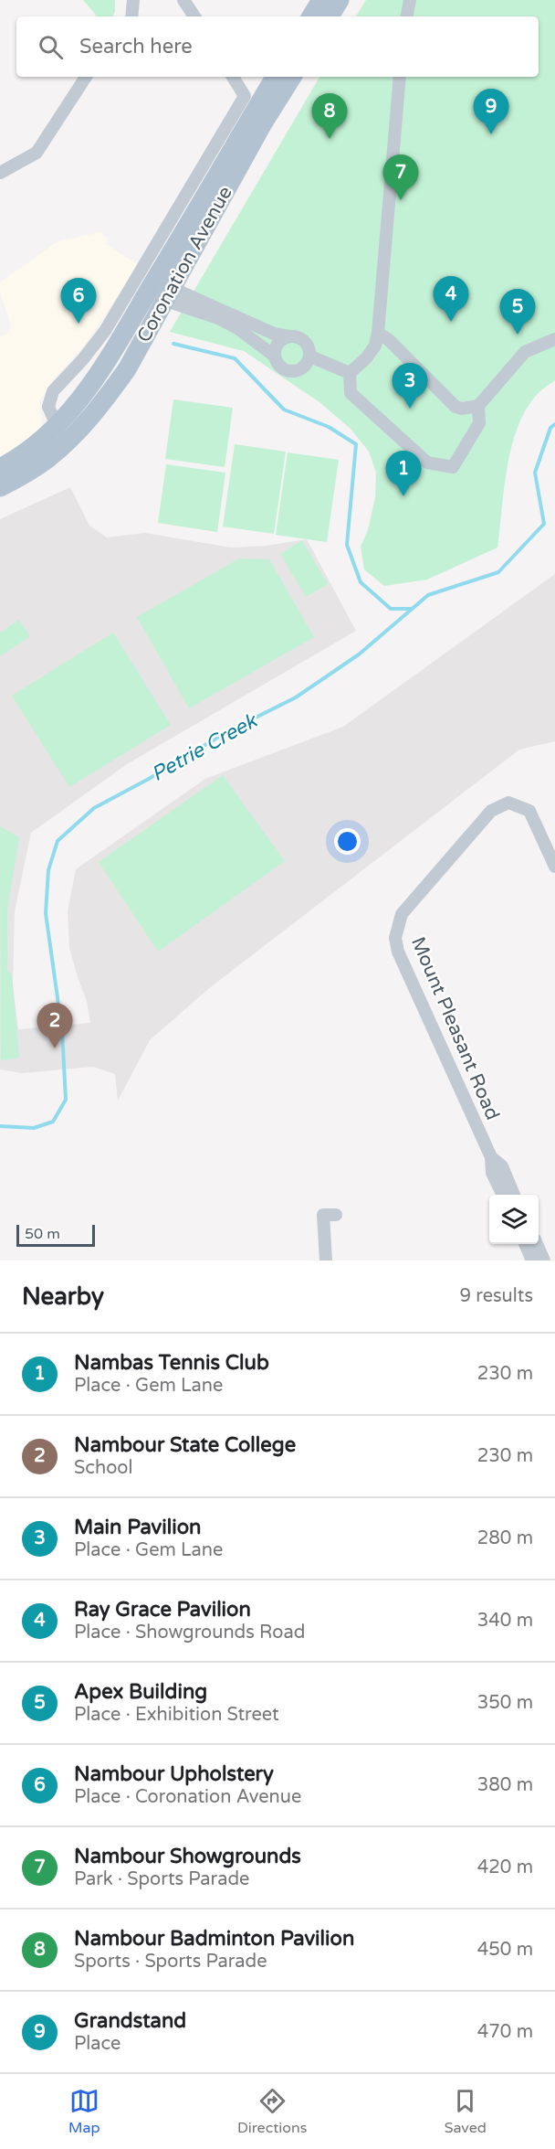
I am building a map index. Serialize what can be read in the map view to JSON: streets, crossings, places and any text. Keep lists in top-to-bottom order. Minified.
{"streets":{"main road":["Coronation Avenue"],"street":["Mount Pleasant Road"]},"water":["Petrie Creek"],"scale_bar":"50 m","page":{"search":"Search here","pins":["9","8","7","4","6","5","3","1","2"],"scale":"50 m","heading":["Nearby","9 results"],"list":[{"mark":"1","name":"Nambas Tennis Club","note":"Place · Gem Lane","value":"230 m"},{"mark":"2","name":"Nambour State College","note":"School","value":"230 m"},{"mark":"3","name":"Main Pavilion","note":"Place · Gem Lane","value":"280 m"},{"mark":"4","name":"Ray Grace Pavilion","note":"Place · Showgrounds Road","value":"340 m"},{"mark":"5","name":"Apex Building","note":"Place · Exhibition Street","value":"350 m"},{"mark":"6","name":"Nambour Upholstery","note":"Place · Coronation Avenue","value":"380 m"},{"mark":"7","name":"Nambour Showgrounds","note":"Park · Sports Parade","value":"420 m"},{"mark":"8","name":"Nambour Badminton Pavilion","note":"Sports · Sports Parade","value":"450 m"},{"mark":"9","name":"Grandstand","note":"Place","value":"470 m"}],"nav":["Map","Directions","Saved"]}}
